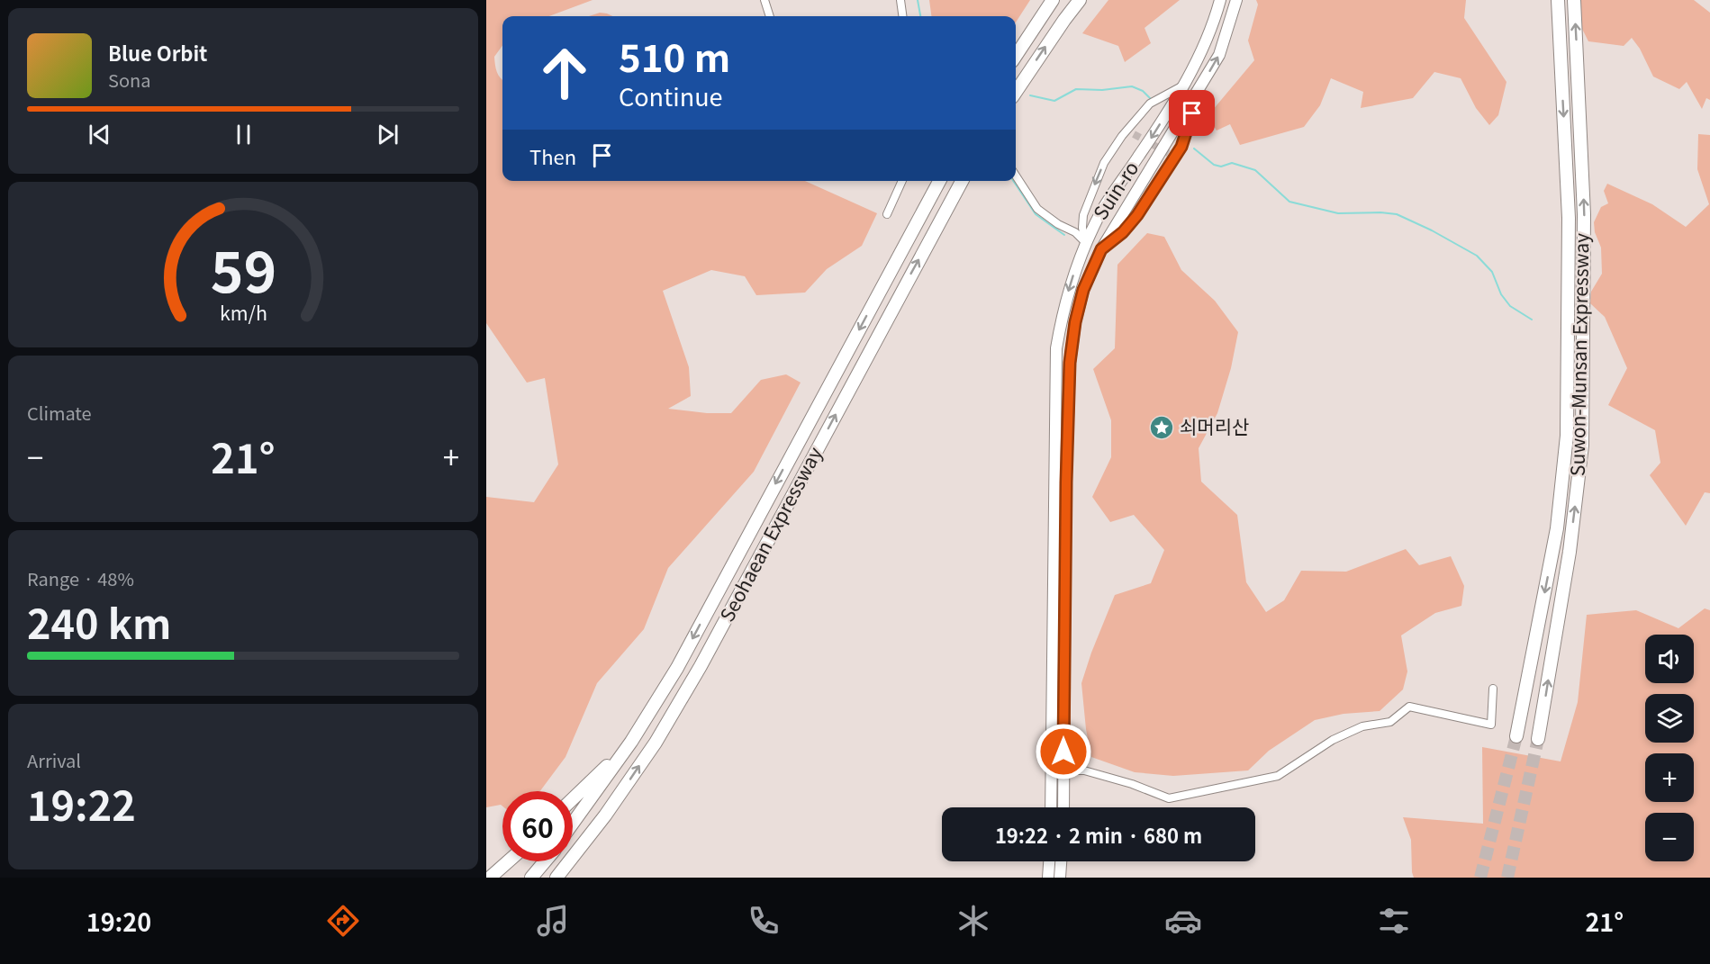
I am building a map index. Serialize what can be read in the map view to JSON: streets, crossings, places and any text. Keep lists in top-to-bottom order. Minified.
{"streets":{"highway":["Suwon-Munsan Expressway","Seohaean Expressway"],"main road":["Suin-ro"]},"places":{"place":["쇠머리산"]},"page":{"turn":["510 m","Continue"],"song":["Blue Orbit","Sona"],"then":"Then","tile":["Climate",["Range · 48%","240 km"],["Arrival","19:22"]],"heat":["−","21°","+"],"map_buttons":["+","−"],"limit":"60","trip":"19:22 · 2 min · 680 m","tabs":["19:20","21°"],"gauge":["59","km/h"]}}
